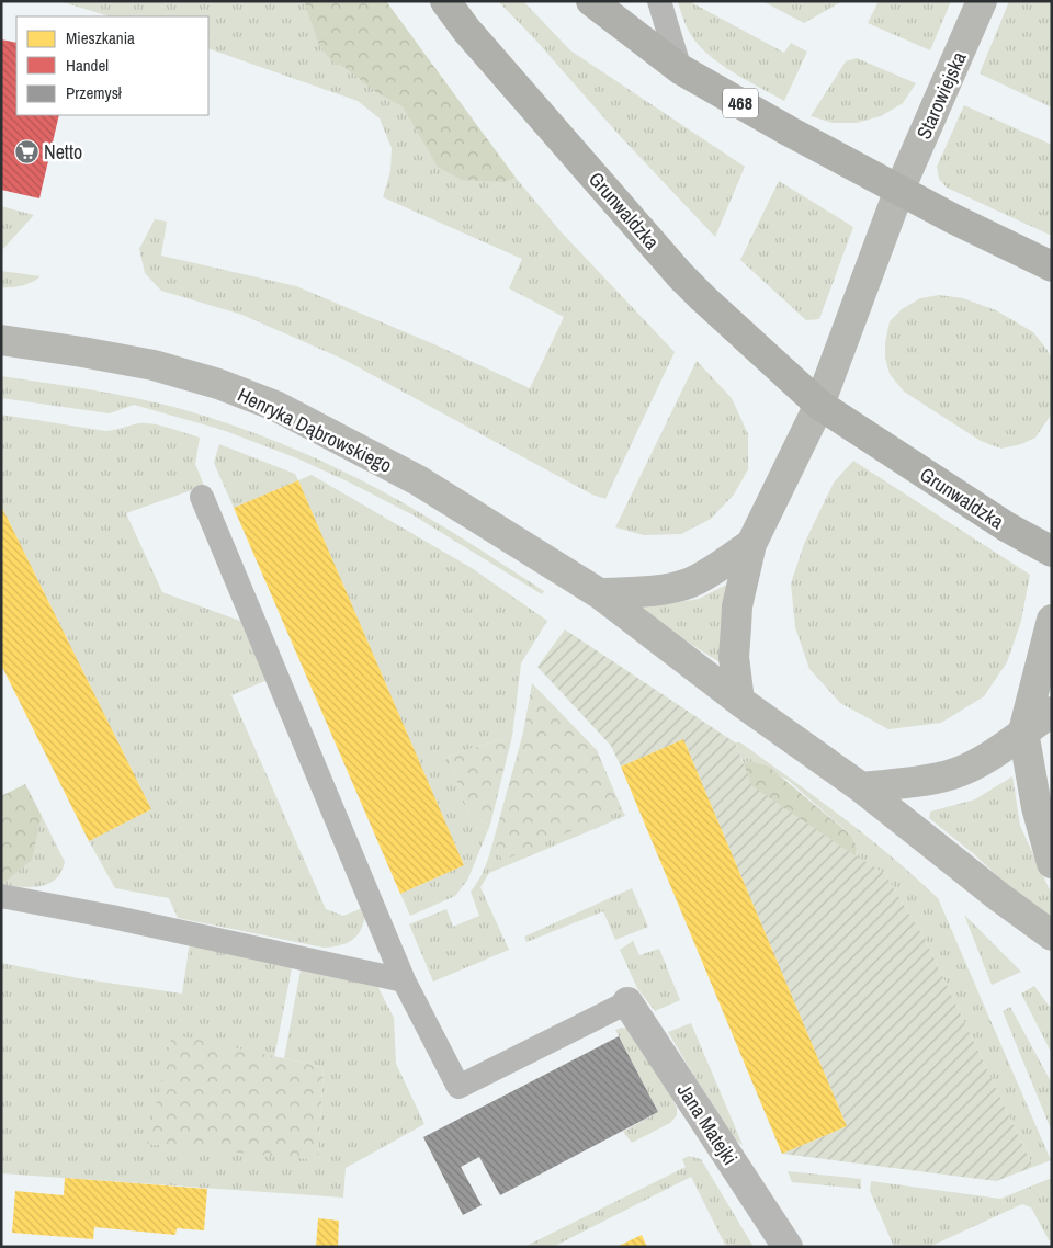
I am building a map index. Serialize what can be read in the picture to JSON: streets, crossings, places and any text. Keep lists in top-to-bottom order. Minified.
{"streets":{"main road":["Starowiejska","468","Grunwaldzka","Henryka Dąbrowskiego"],"street":["Jana Matejki"]},"crossings":[["Starowiejska","468"]],"places":{"supermarket":["Netto"]},"legend":["Mieszkania","Handel","Przemysł"]}
